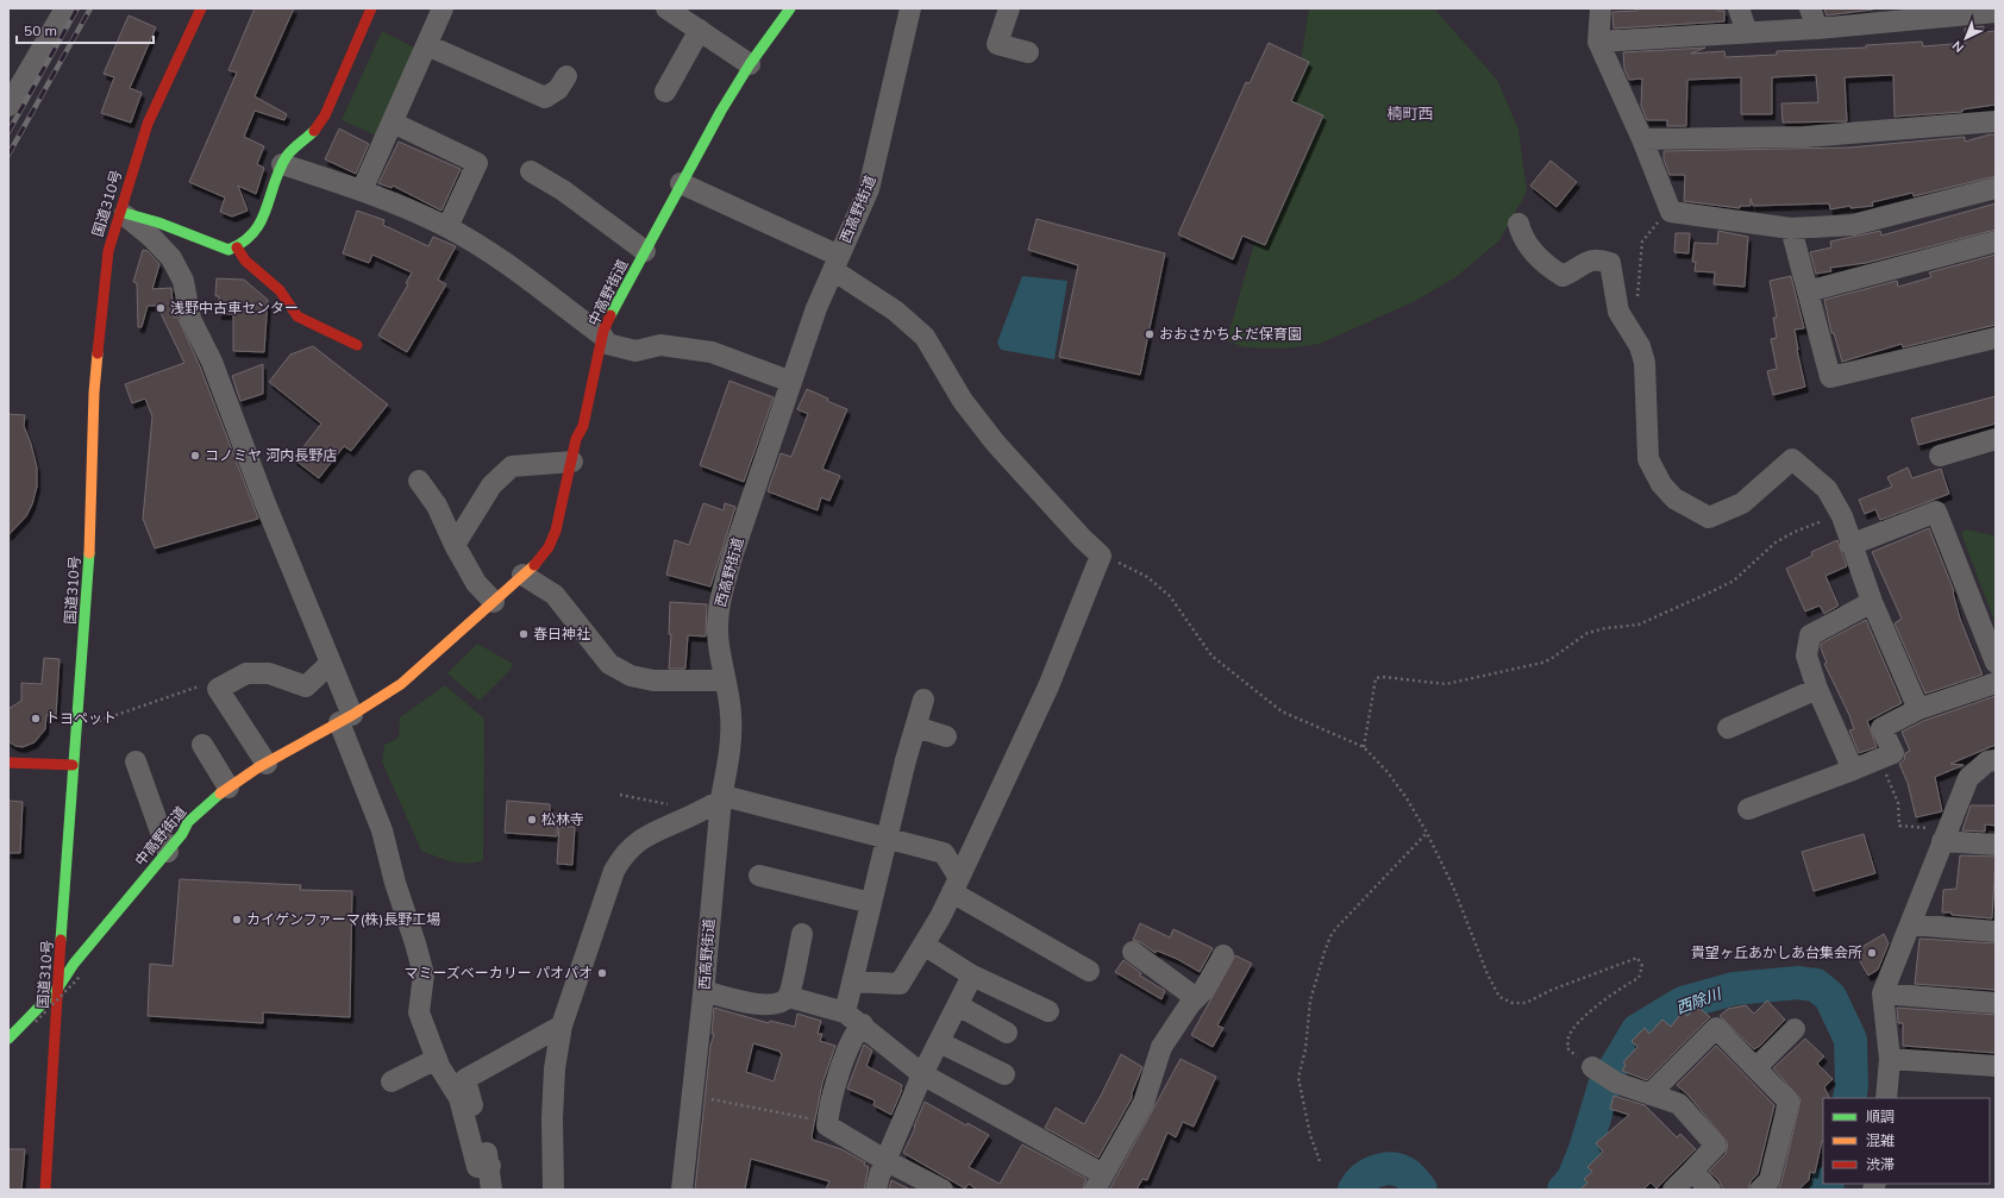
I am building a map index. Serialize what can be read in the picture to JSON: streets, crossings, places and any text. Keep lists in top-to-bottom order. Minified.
{"streets":{"main road":["国道310号","中高野街道"],"street":["西高野街道"]},"crossings":[["国道310号","中高野街道"]],"districts":["楠町西"],"water":["西除川"],"places":["浅野中古車センター","おおさかちよだ保育園","コノミヤ 河内長野店","春日神社","トヨペット","松林寺","カイゲンファーマ(株)長野工場","貴望ヶ丘あかしあ台集会所","マミーズベーカリー パオパオ"],"legend":["順調","混雑","渋滞"],"scale_bar":"50 m","north":"bottom left"}
